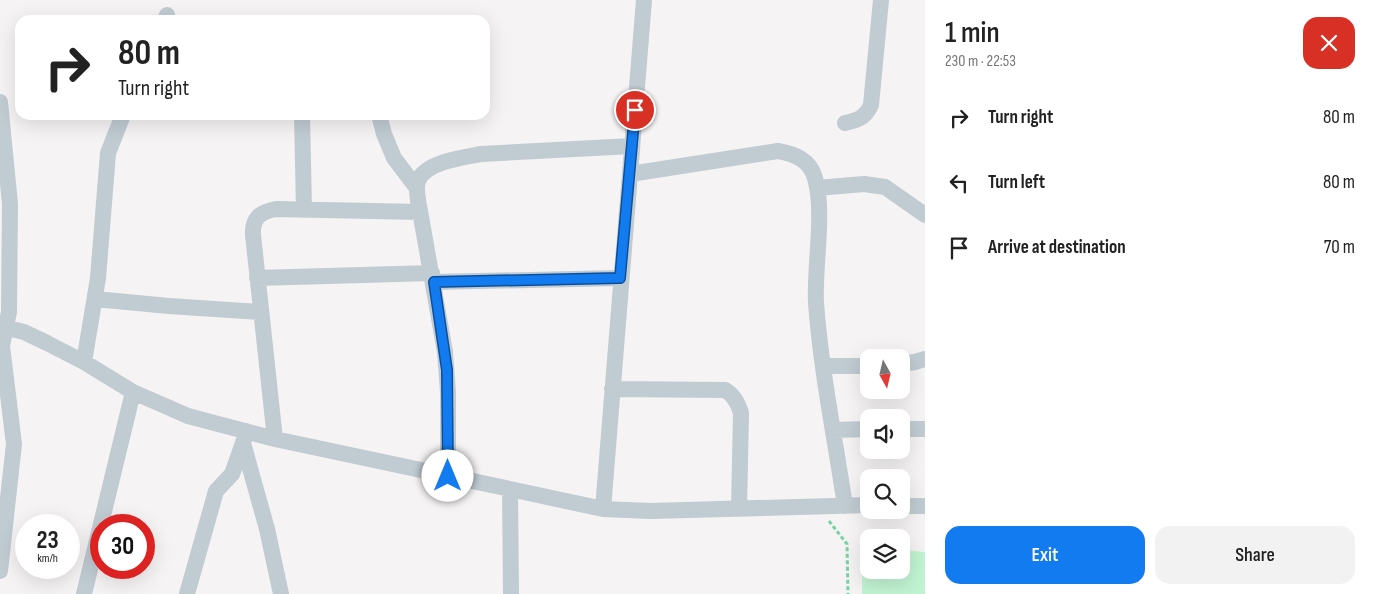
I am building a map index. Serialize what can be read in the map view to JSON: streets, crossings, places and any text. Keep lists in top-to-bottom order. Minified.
{"north":"bottom","page":{"heading":["1 min","230 m · 22:53"],"turn":["80 m","Turn right"],"list":[{"name":"Turn right","value":"80 m"},{"name":"Turn left","value":"80 m"},{"name":"Arrive at destination","value":"70 m"}],"speed":"23 km/h","limit":"30","buttons":["Exit","Share"]}}
